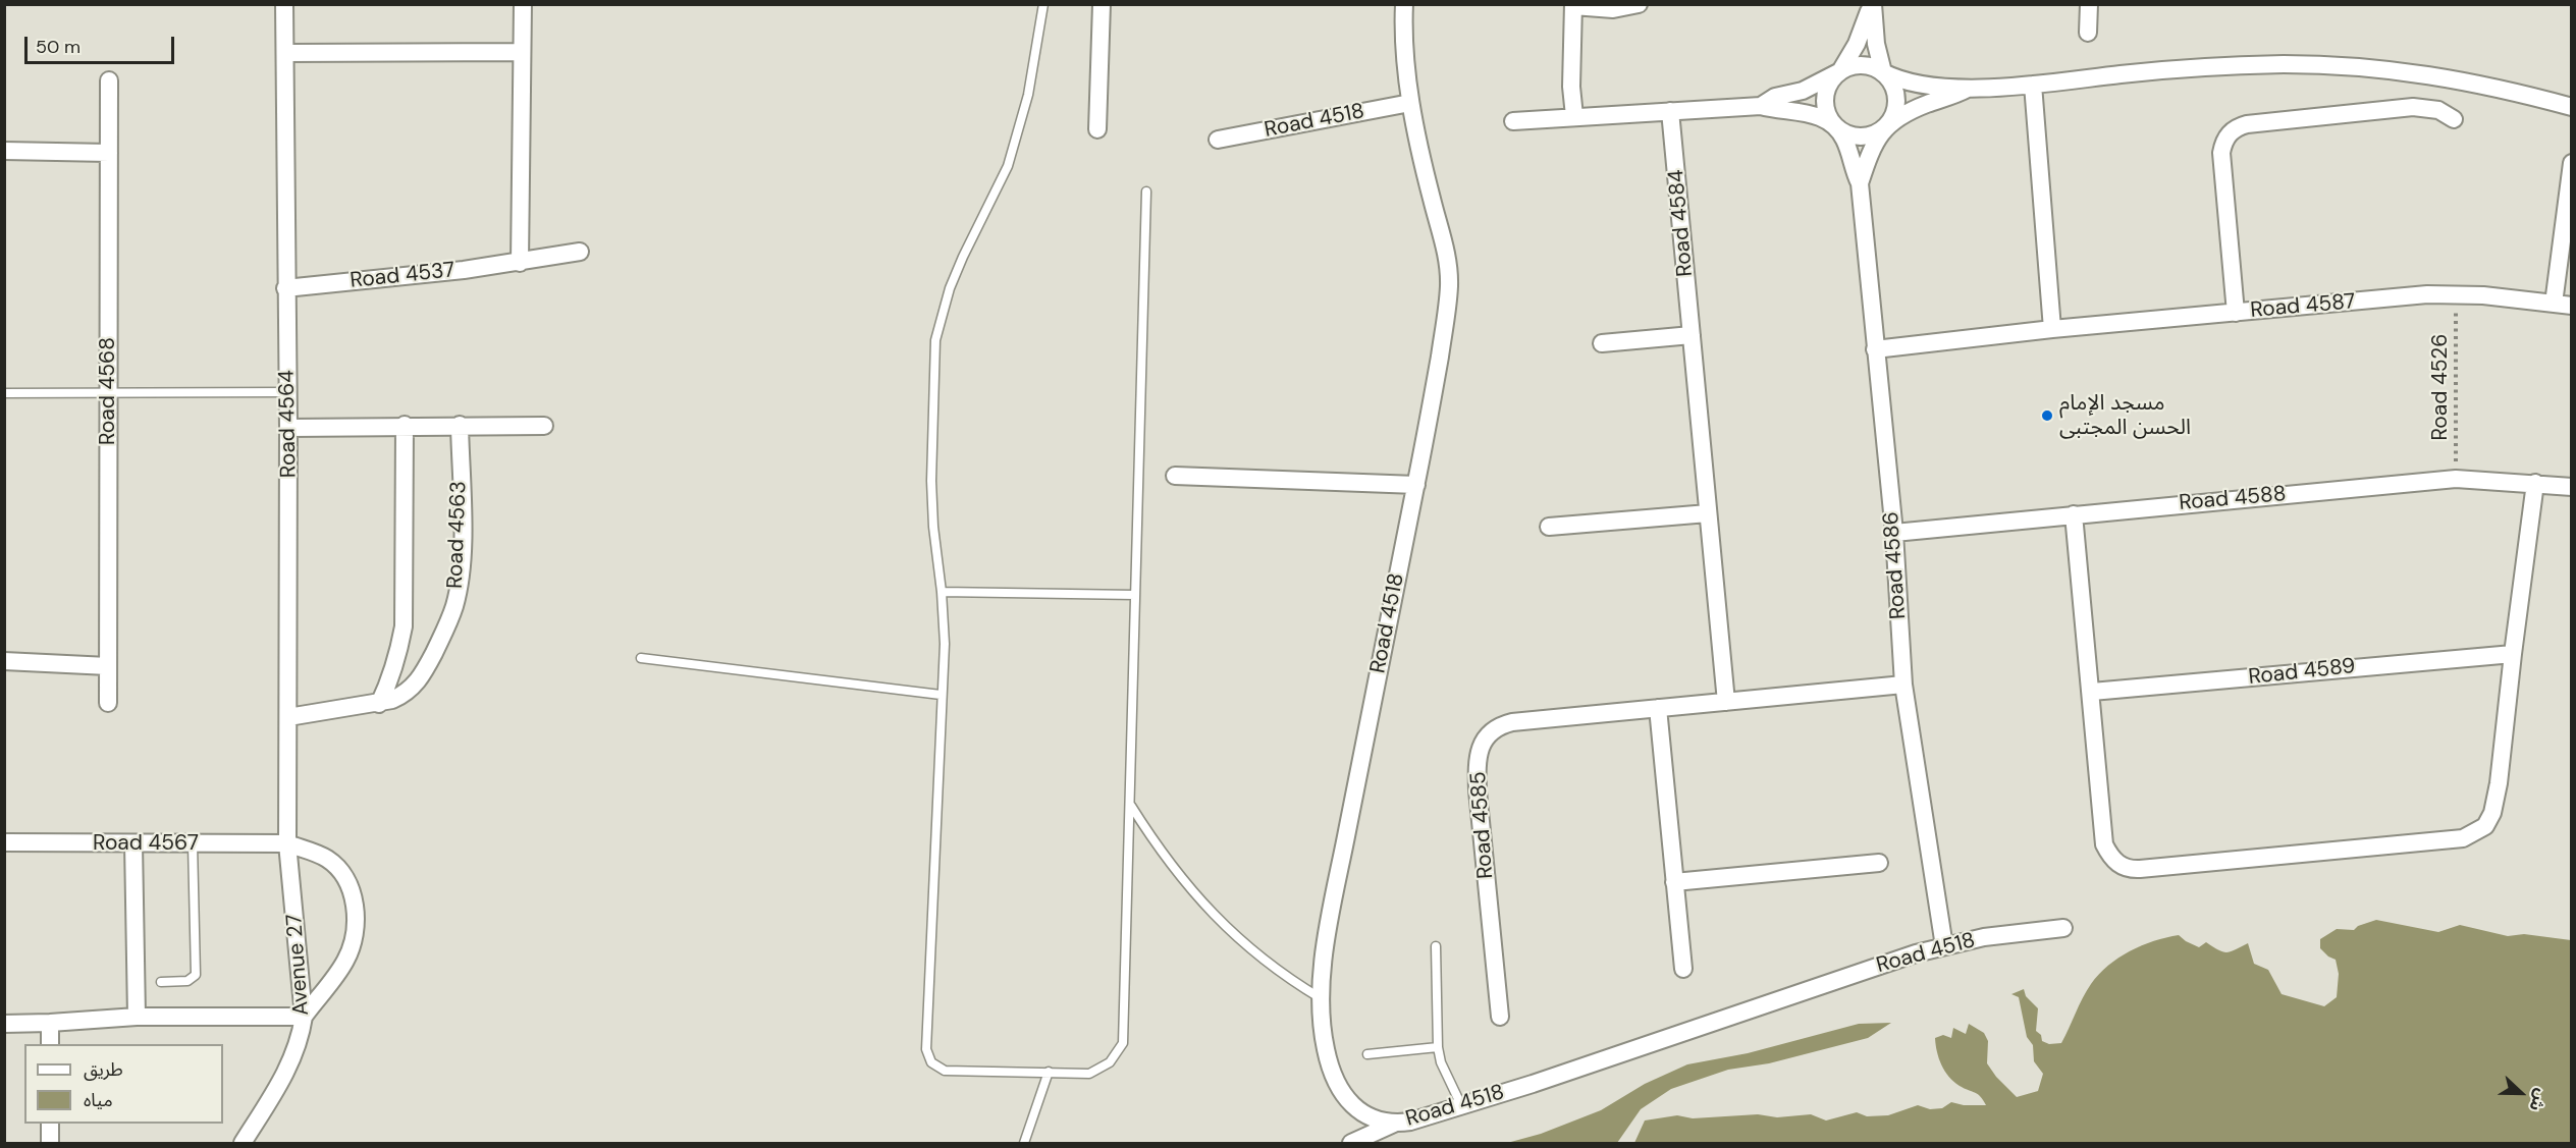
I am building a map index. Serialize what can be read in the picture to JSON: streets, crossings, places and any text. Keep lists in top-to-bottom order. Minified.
{"streets":{"street":["Road 4518","Road 4584","Road 4537","Road 4587","Road 4568","Road 4564","Road 4588","Road 4563","Road 4586","Road 4589","Road 4585","Road 4567","Avenue 27"],"path":["Road 4526"]},"crossings":[["Road 4518","Road 4586"],["Road 4584","Road 4585"],["Road 4537","Road 4564"],["Road 4587","Road 4526"],["Road 4587","Road 4586"],["Road 4526","Road 4588"],["Road 4564","Road 4563"],["Road 4564","Road 4567"],["Road 4564","Avenue 27"],["Road 4588","Road 4586"],["Road 4586","Road 4585"],["Road 4567","Avenue 27"]],"places":["مسجد الإمام الحسن المجتبى"],"legend":["طريق","مياه"],"scale_bar":"50 m","north":"right"}
